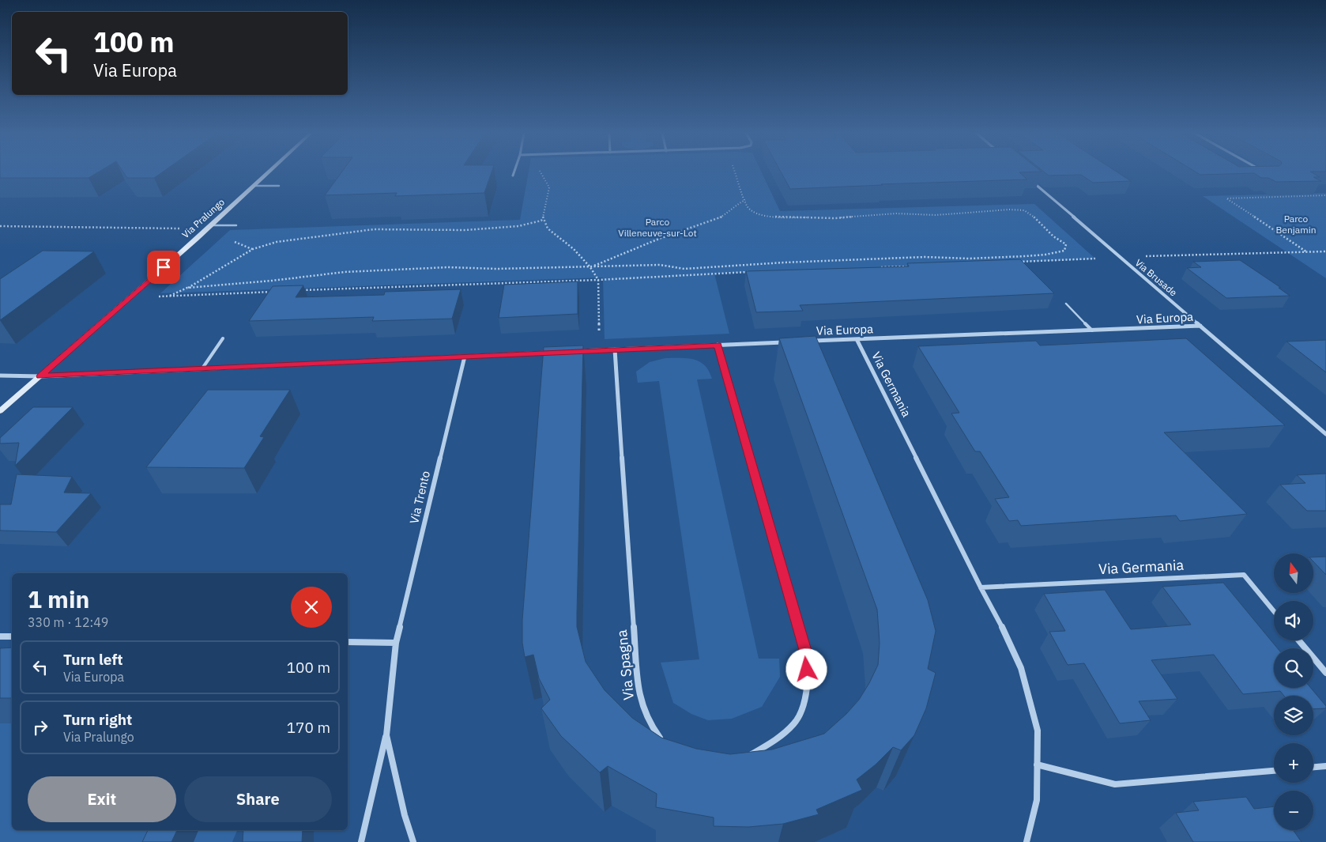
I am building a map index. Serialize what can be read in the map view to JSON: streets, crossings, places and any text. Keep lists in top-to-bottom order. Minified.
{"streets":{"street":["Via Pralungo","Via Brusade","Via Europa","Via Germania","Via Trento","Via Spagna"]},"crossings":[["Via Brusade","Via Europa"],["Via Europa","Via Germania"]],"parks":["Parco Benjamin","Parco Villeneuve-sur-Lot"],"north":"top","page":{"turn":["100 m","Via Europa"],"map_buttons":["+","−"],"heading":["1 min","330 m · 12:49"],"list":[{"name":"Turn left","note":"Via Europa","value":"100 m"},{"name":"Turn right","note":"Via Pralungo","value":"170 m"}],"buttons":["Exit","Share"]}}
